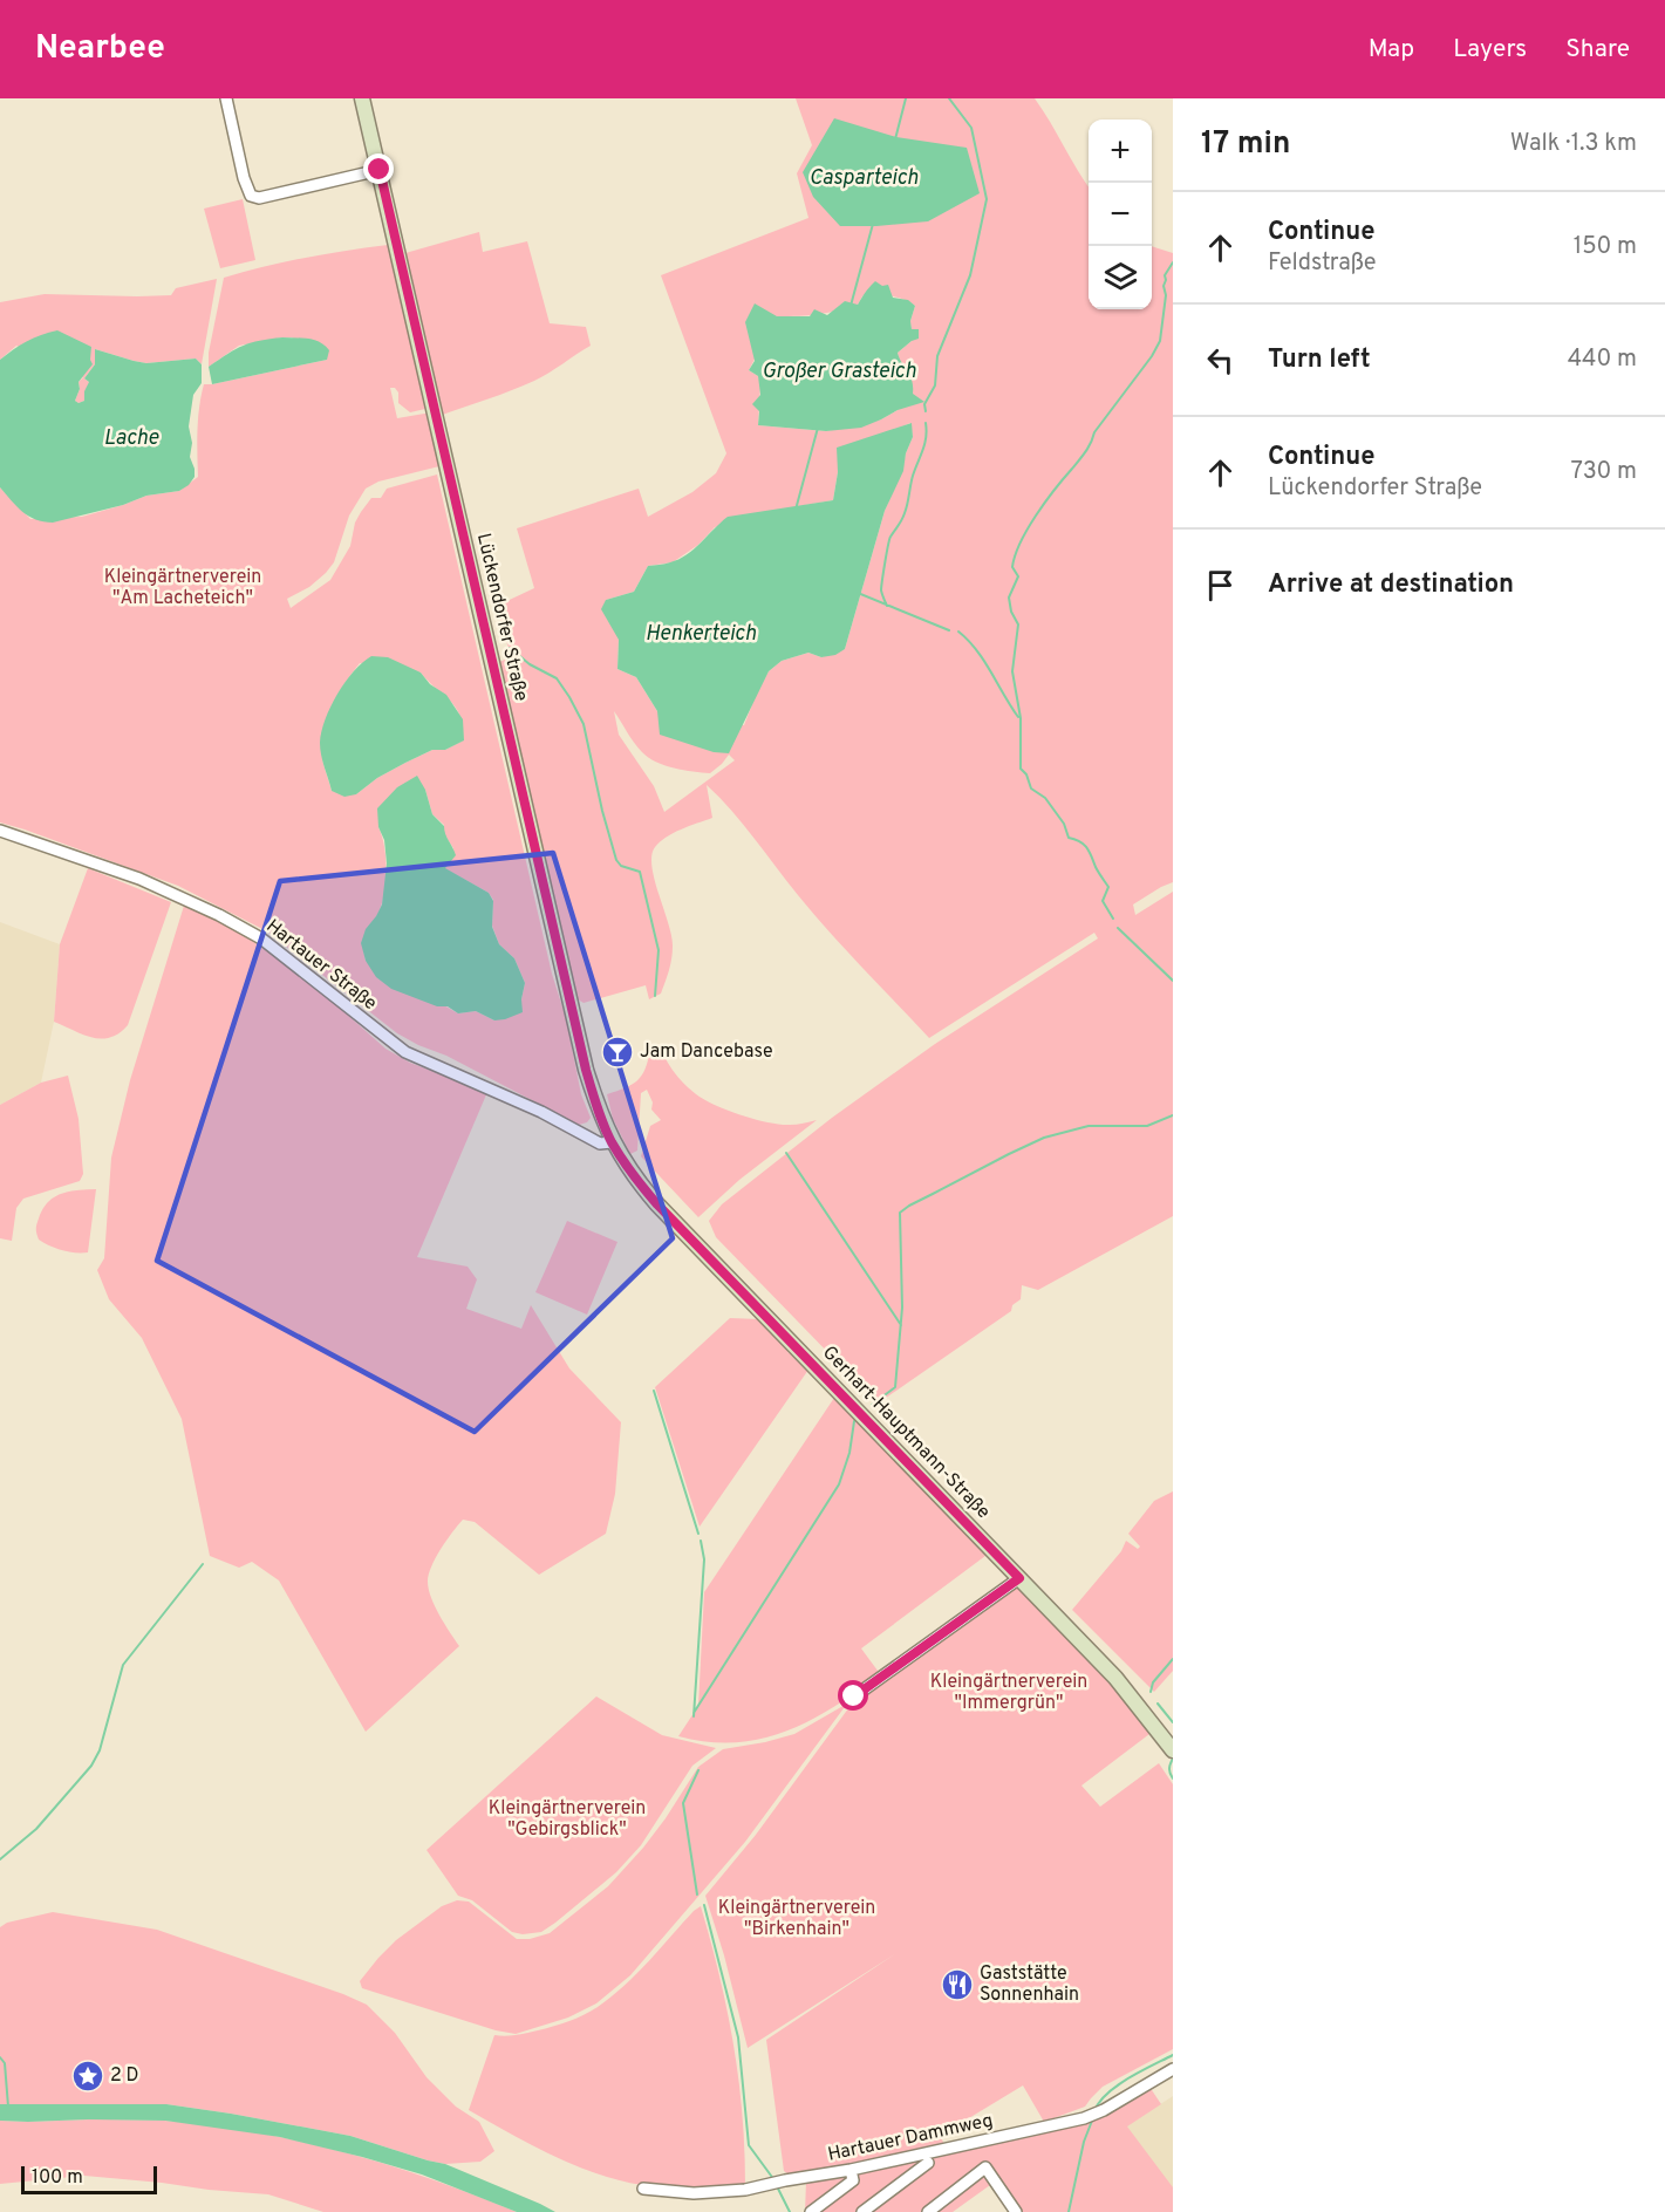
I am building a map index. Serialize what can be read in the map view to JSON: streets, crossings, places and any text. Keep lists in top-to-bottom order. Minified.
{"streets":{"main road":["Lückendorfer Straße","Gerhart-Hauptmann-Straße"],"street":["Hartauer Straße","Hartauer Dammweg"]},"crossings":[["Lückendorfer Straße","Hartauer Straße"],["Lückendorfer Straße","Gerhart-Hauptmann-Straße"],["Hartauer Straße","Gerhart-Hauptmann-Straße"]],"water":["Casparteich","Großer Grasteich","Lache","Henkerteich"],"parks":["Kleingärtnerverein \"Am Lacheteich\"","Kleingärtnerverein \"Immergrün\"","Kleingärtnerverein \"Gebirgsblick\"","Kleingärtnerverein \"Birkenhain\""],"places":{"bar":["Jam Dancebase"],"restaurant":["Gaststätte Sonnenhain"],"place":["2 D"]},"scale_bar":"100 m","page":{"header":"Nearbee","nav":["Map","Layers","Share"],"heading":["17 min","Walk · 1.3 km"],"map_buttons":["+","−"],"list":[["Continue","Feldstraße","150 m"],["Turn left","440 m"],["Continue","Lückendorfer Straße","730 m"],"Arrive at destination"],"scale":"100 m"}}
